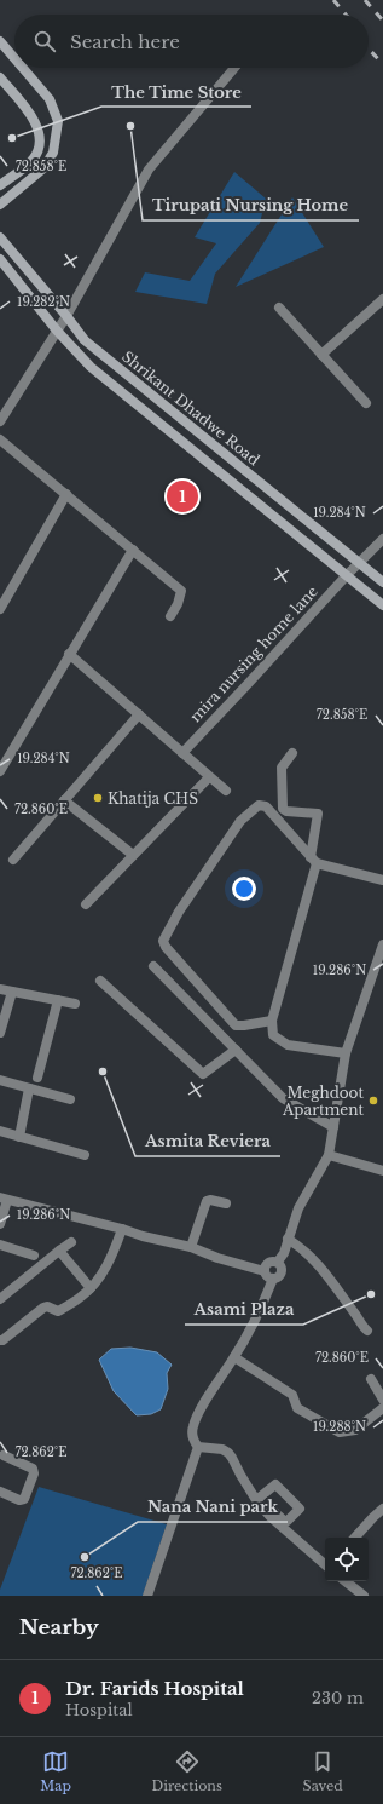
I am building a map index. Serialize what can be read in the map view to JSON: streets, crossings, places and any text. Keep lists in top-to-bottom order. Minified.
{"streets":{"main road":["Shrikant Dhadwe Road"],"street":["mira nursing home lane"]},"crossings":[["Shrikant Dhadwe Road","mira nursing home lane"]],"places":["Tirupati Nursing Home","The Time Store","Khatija CHS","Asmita Reviera","Meghdoot Apartment","Asami Plaza","Nana Nani park"],"page":{"search":"Search here","pins":"1","heading":"Nearby","list":[{"mark":"1","name":"Dr. Farids Hospital","note":"Hospital","value":"230 m"}],"nav":["Map","Directions","Saved"]},"coordinates":["72.858°E","19.282°N","19.284°N","72.860°E","19.286°N","19.288°N","72.862°E"]}
